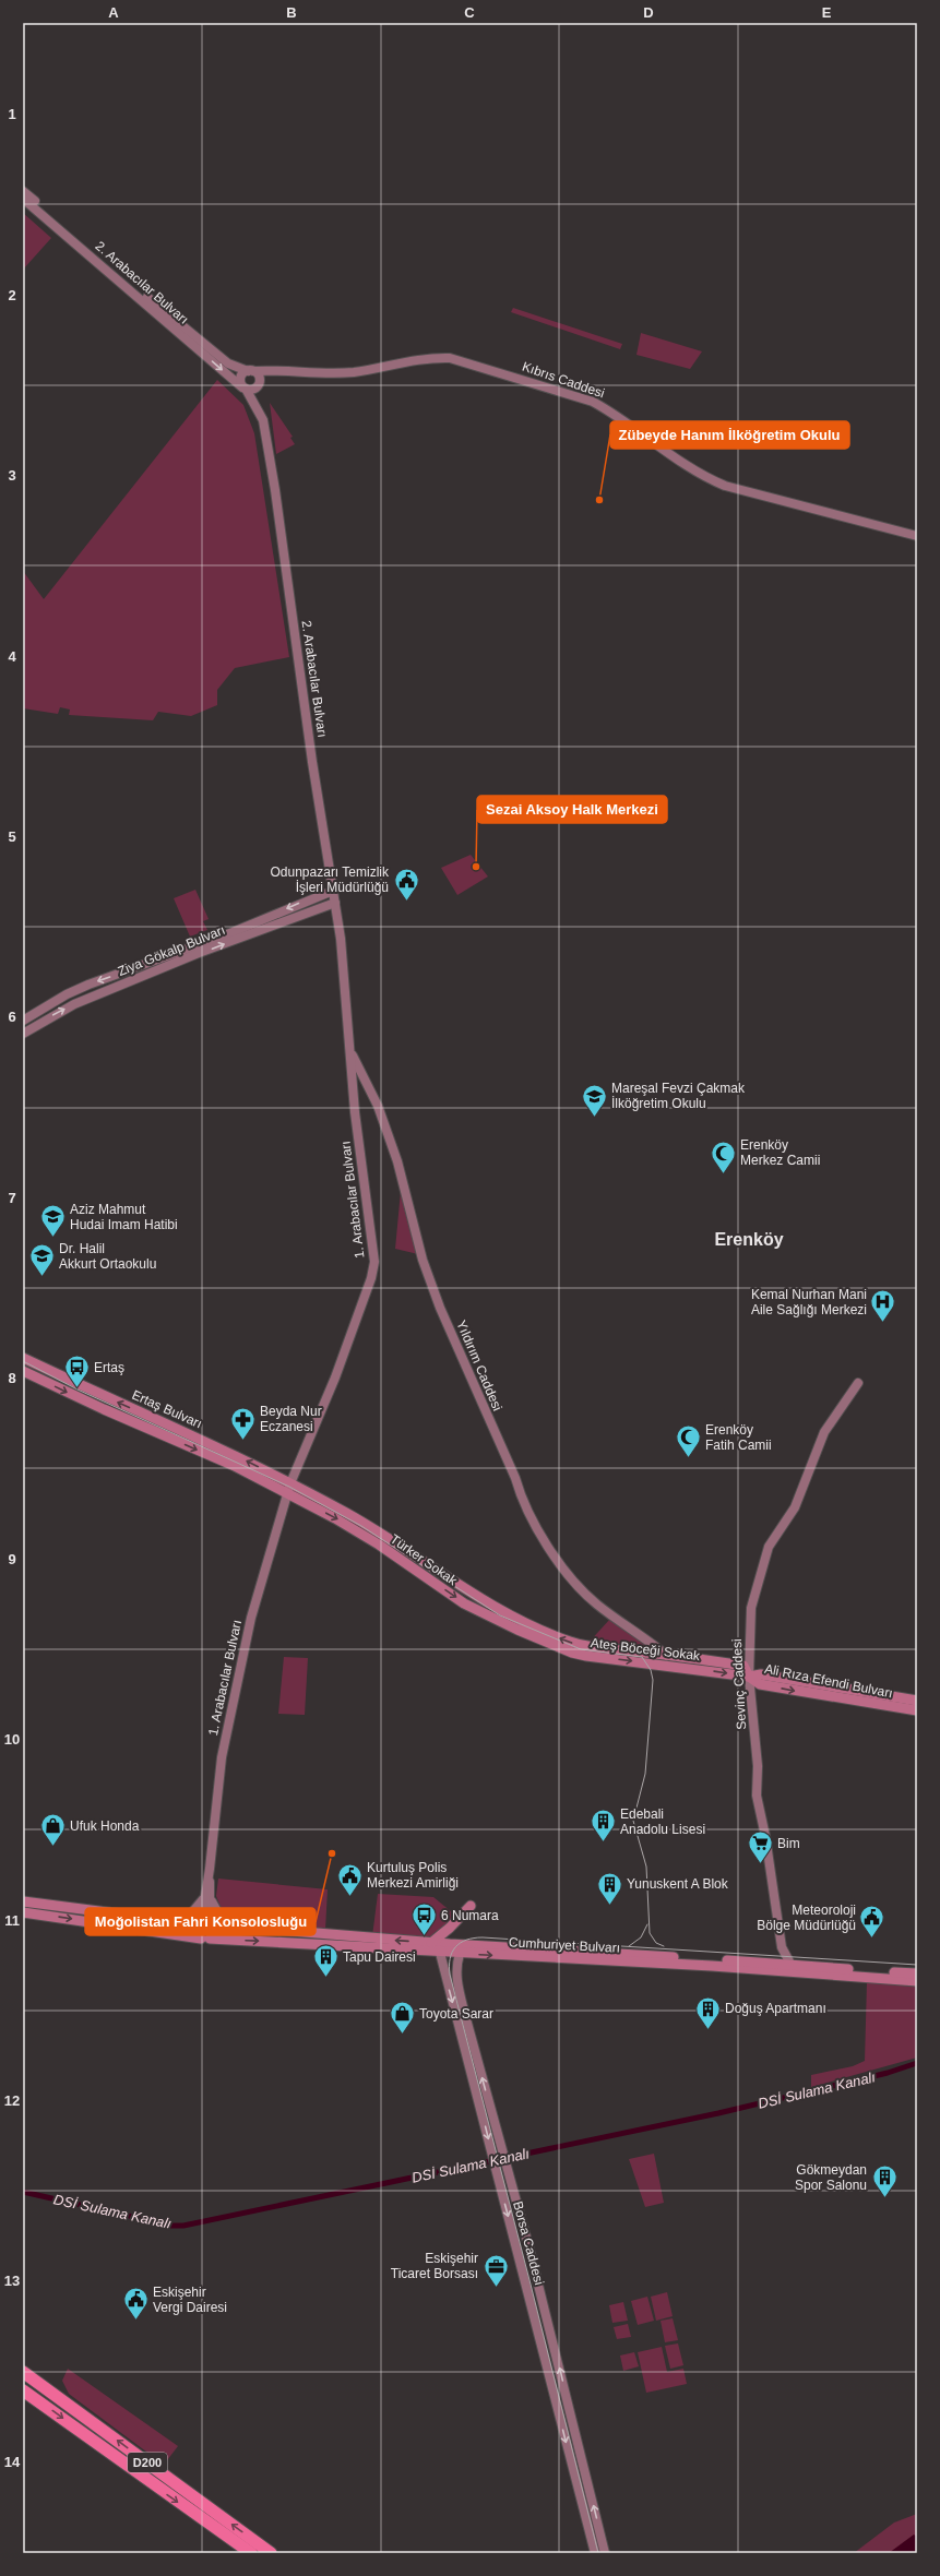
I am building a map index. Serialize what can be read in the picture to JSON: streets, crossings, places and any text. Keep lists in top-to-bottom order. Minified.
{"streets":{"highway":["D200"],"main road":["2. Arabacılar Bulvarı","Kıbrıs Caddesi","Ziya Gökalp Bulvarı","1. Arabacılar Bulvarı","Yıldırım Caddesi","Ertaş Bulvarı","Türker Sokak","Ateş Böceği Sokak","Ali Rıza Efendi Bulvarı","Sevinç Caddesi","Cumhuriyet Bulvarı","Borsa Caddesi"]},"crossings":[["2. Arabacılar Bulvarı","Kıbrıs Caddesi"],["2. Arabacılar Bulvarı","Ziya Gökalp Bulvarı"],["2. Arabacılar Bulvarı","1. Arabacılar Bulvarı"],["1. Arabacılar Bulvarı","Yıldırım Caddesi"],["1. Arabacılar Bulvarı","Ertaş Bulvarı"],["1. Arabacılar Bulvarı","Türker Sokak"],["1. Arabacılar Bulvarı","Cumhuriyet Bulvarı"],["Ertaş Bulvarı","Türker Sokak"],["Türker Sokak","Ateş Böceği Sokak"],["Ateş Böceği Sokak","Ali Rıza Efendi Bulvarı"],["Ateş Böceği Sokak","Sevinç Caddesi"],["Ali Rıza Efendi Bulvarı","Sevinç Caddesi"],["Sevinç Caddesi","Cumhuriyet Bulvarı"],["Cumhuriyet Bulvarı","Borsa Caddesi"]],"districts":["Erenköy"],"water":["DSİ Sulama Kanalı"],"places":{"other":["Zübeyde Hanım İlköğretim Okulu","Sezai Aksoy Halk Merkezi","Moğolistan Fahri Konsolosluğu"],"public building":["Odunpazarı Temizlik İşleri Müdürlüğü","Kurtuluş Polis Merkezi Amirliği","Meteoroloji Bölge Müdürlüğü","Eskişehir Vergi Dairesi"],"school or university":["Mareşal Fevzi Çakmak İlköğretim Okulu","Aziz Mahmut Hudai Imam Hatibi","Dr. Halil Akkurt Ortaokulu"],"mosque":["Erenköy Merkez Camii","Erenköy Fatih Camii"],"hospital":["Kemal Nurhan Mani Aile Sağlığı Merkezi"],"bus stop":["Ertaş","6 Numara"],"pharmacy":["Beyda Nur Eczanesi"],"building":["Edebali Anadolu Lisesi","Yunuskent A Blok","Tapu Dairesi","Doğuş Apartmanı","Gökmeydan Spor Salonu"],"shop":["Ufuk Honda","Toyota Sarar"],"supermarket":["Bim"],"office":["Eskişehir Ticaret Borsası"]},"grid":{"columns":["A","B","C","D","E"],"rows":["1","2","3","4","5","6","7","8","9","10","11","12","13","14"]}}
